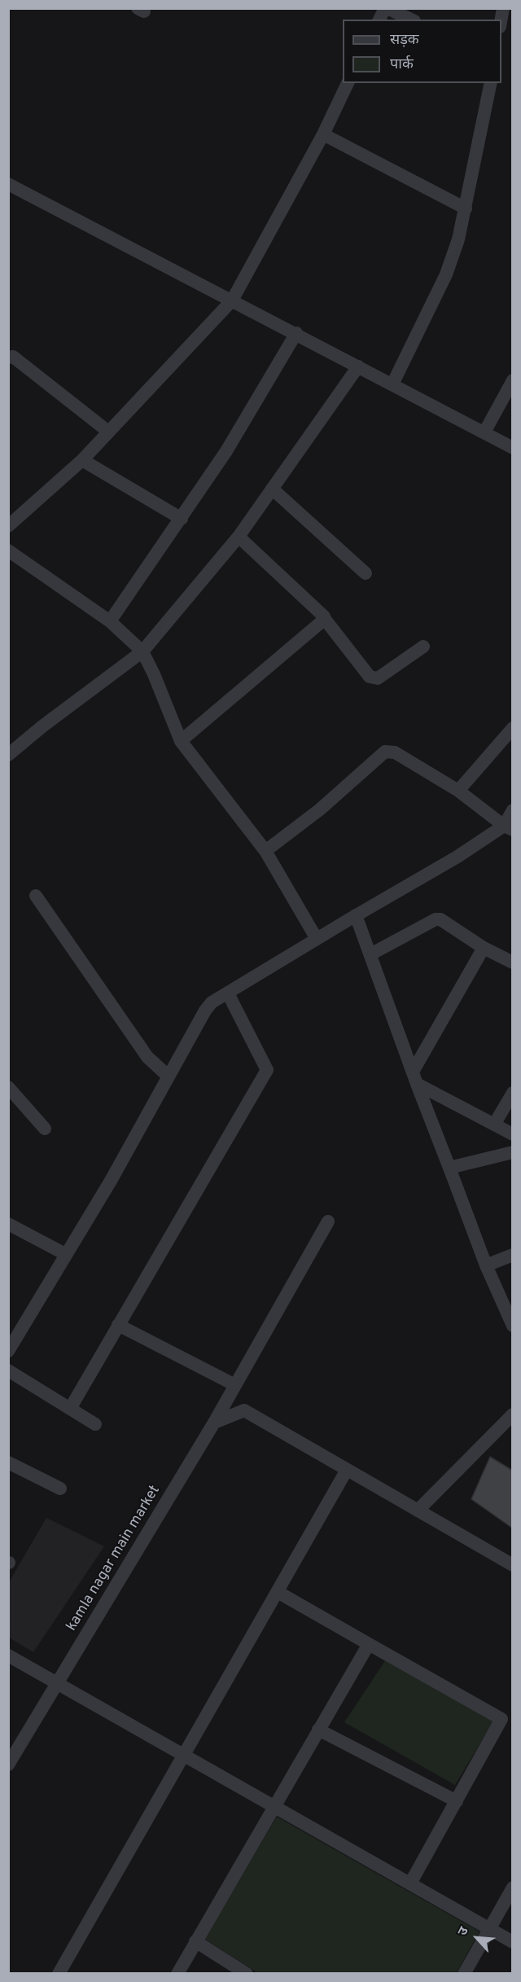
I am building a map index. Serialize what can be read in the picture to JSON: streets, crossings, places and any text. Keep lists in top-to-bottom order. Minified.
{"streets":{"street":["kamla nagar main market"]},"legend":["सड़क","पार्क"],"north":"top left"}
